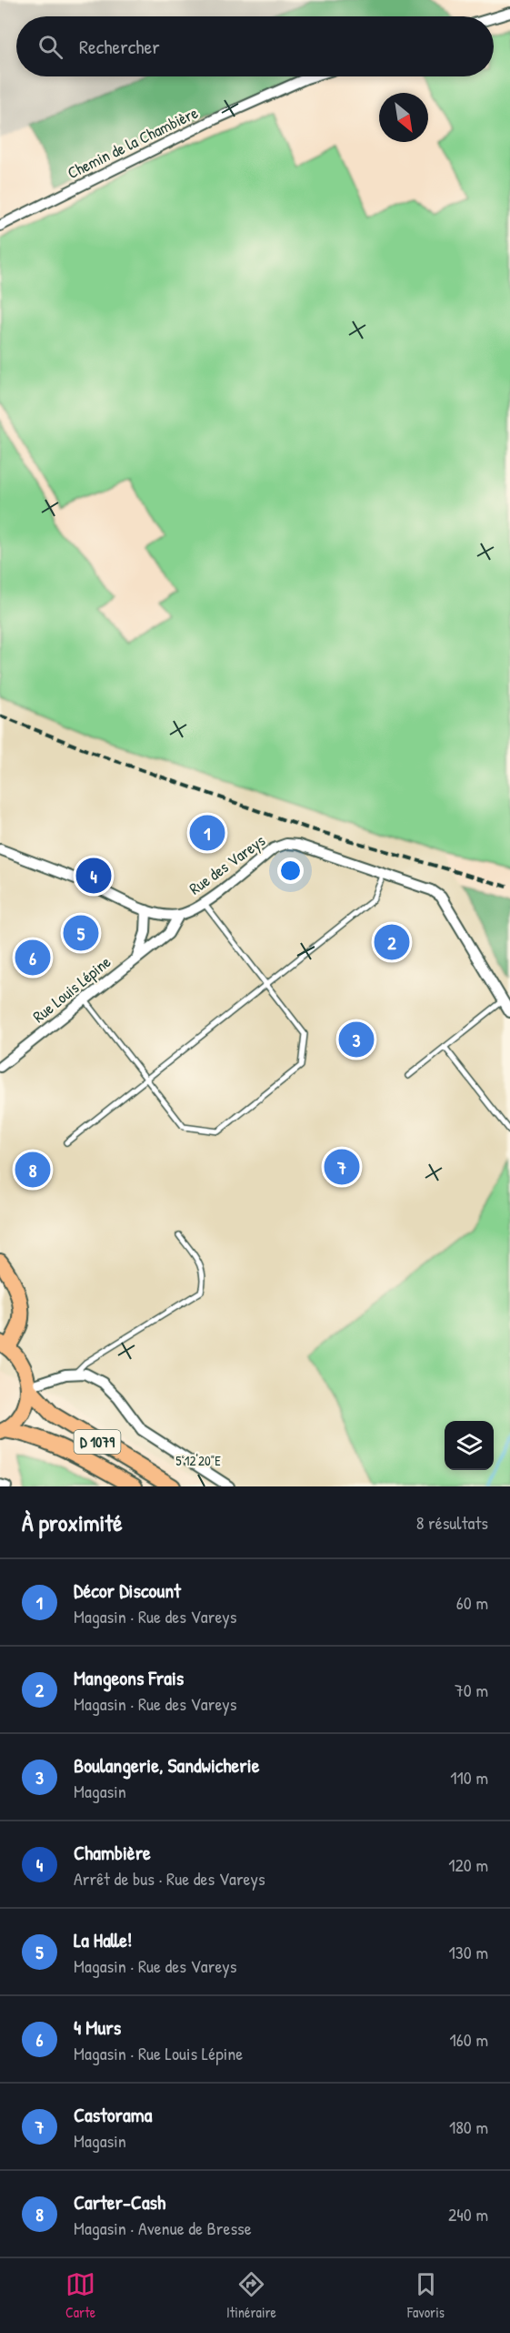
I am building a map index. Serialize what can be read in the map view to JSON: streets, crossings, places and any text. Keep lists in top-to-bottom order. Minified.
{"streets":{"main road":["D 1079"],"street":["Chemin de la Chambière","Rue des Vareys","Rue Louis Lépine"]},"crossings":[["Rue des Vareys","Rue Louis Lépine"]],"north":"bottom right","page":{"search":"Rechercher","pins":["1","4","5","2","6","3","7","8"],"heading":["À proximité","8 résultats"],"list":[{"mark":"1","name":"Décor Discount","note":"Magasin · Rue des Vareys","value":"60 m"},{"mark":"2","name":"Mangeons Frais","note":"Magasin · Rue des Vareys","value":"70 m"},{"mark":"3","name":"Boulangerie, Sandwicherie","note":"Magasin","value":"110 m"},{"mark":"4","name":"Chambière","note":"Arrêt de bus · Rue des Vareys","value":"120 m"},{"mark":"5","name":"La Halle!","note":"Magasin · Rue des Vareys","value":"130 m"},{"mark":"6","name":"4 Murs","note":"Magasin · Rue Louis Lépine","value":"160 m"},{"mark":"7","name":"Castorama","note":"Magasin","value":"180 m"},{"mark":"8","name":"Carter-Cash","note":"Magasin · Avenue de Bresse","value":"240 m"}],"nav":["Carte","Itinéraire","Favoris"]},"coordinates":["5°12'20\"E"]}
